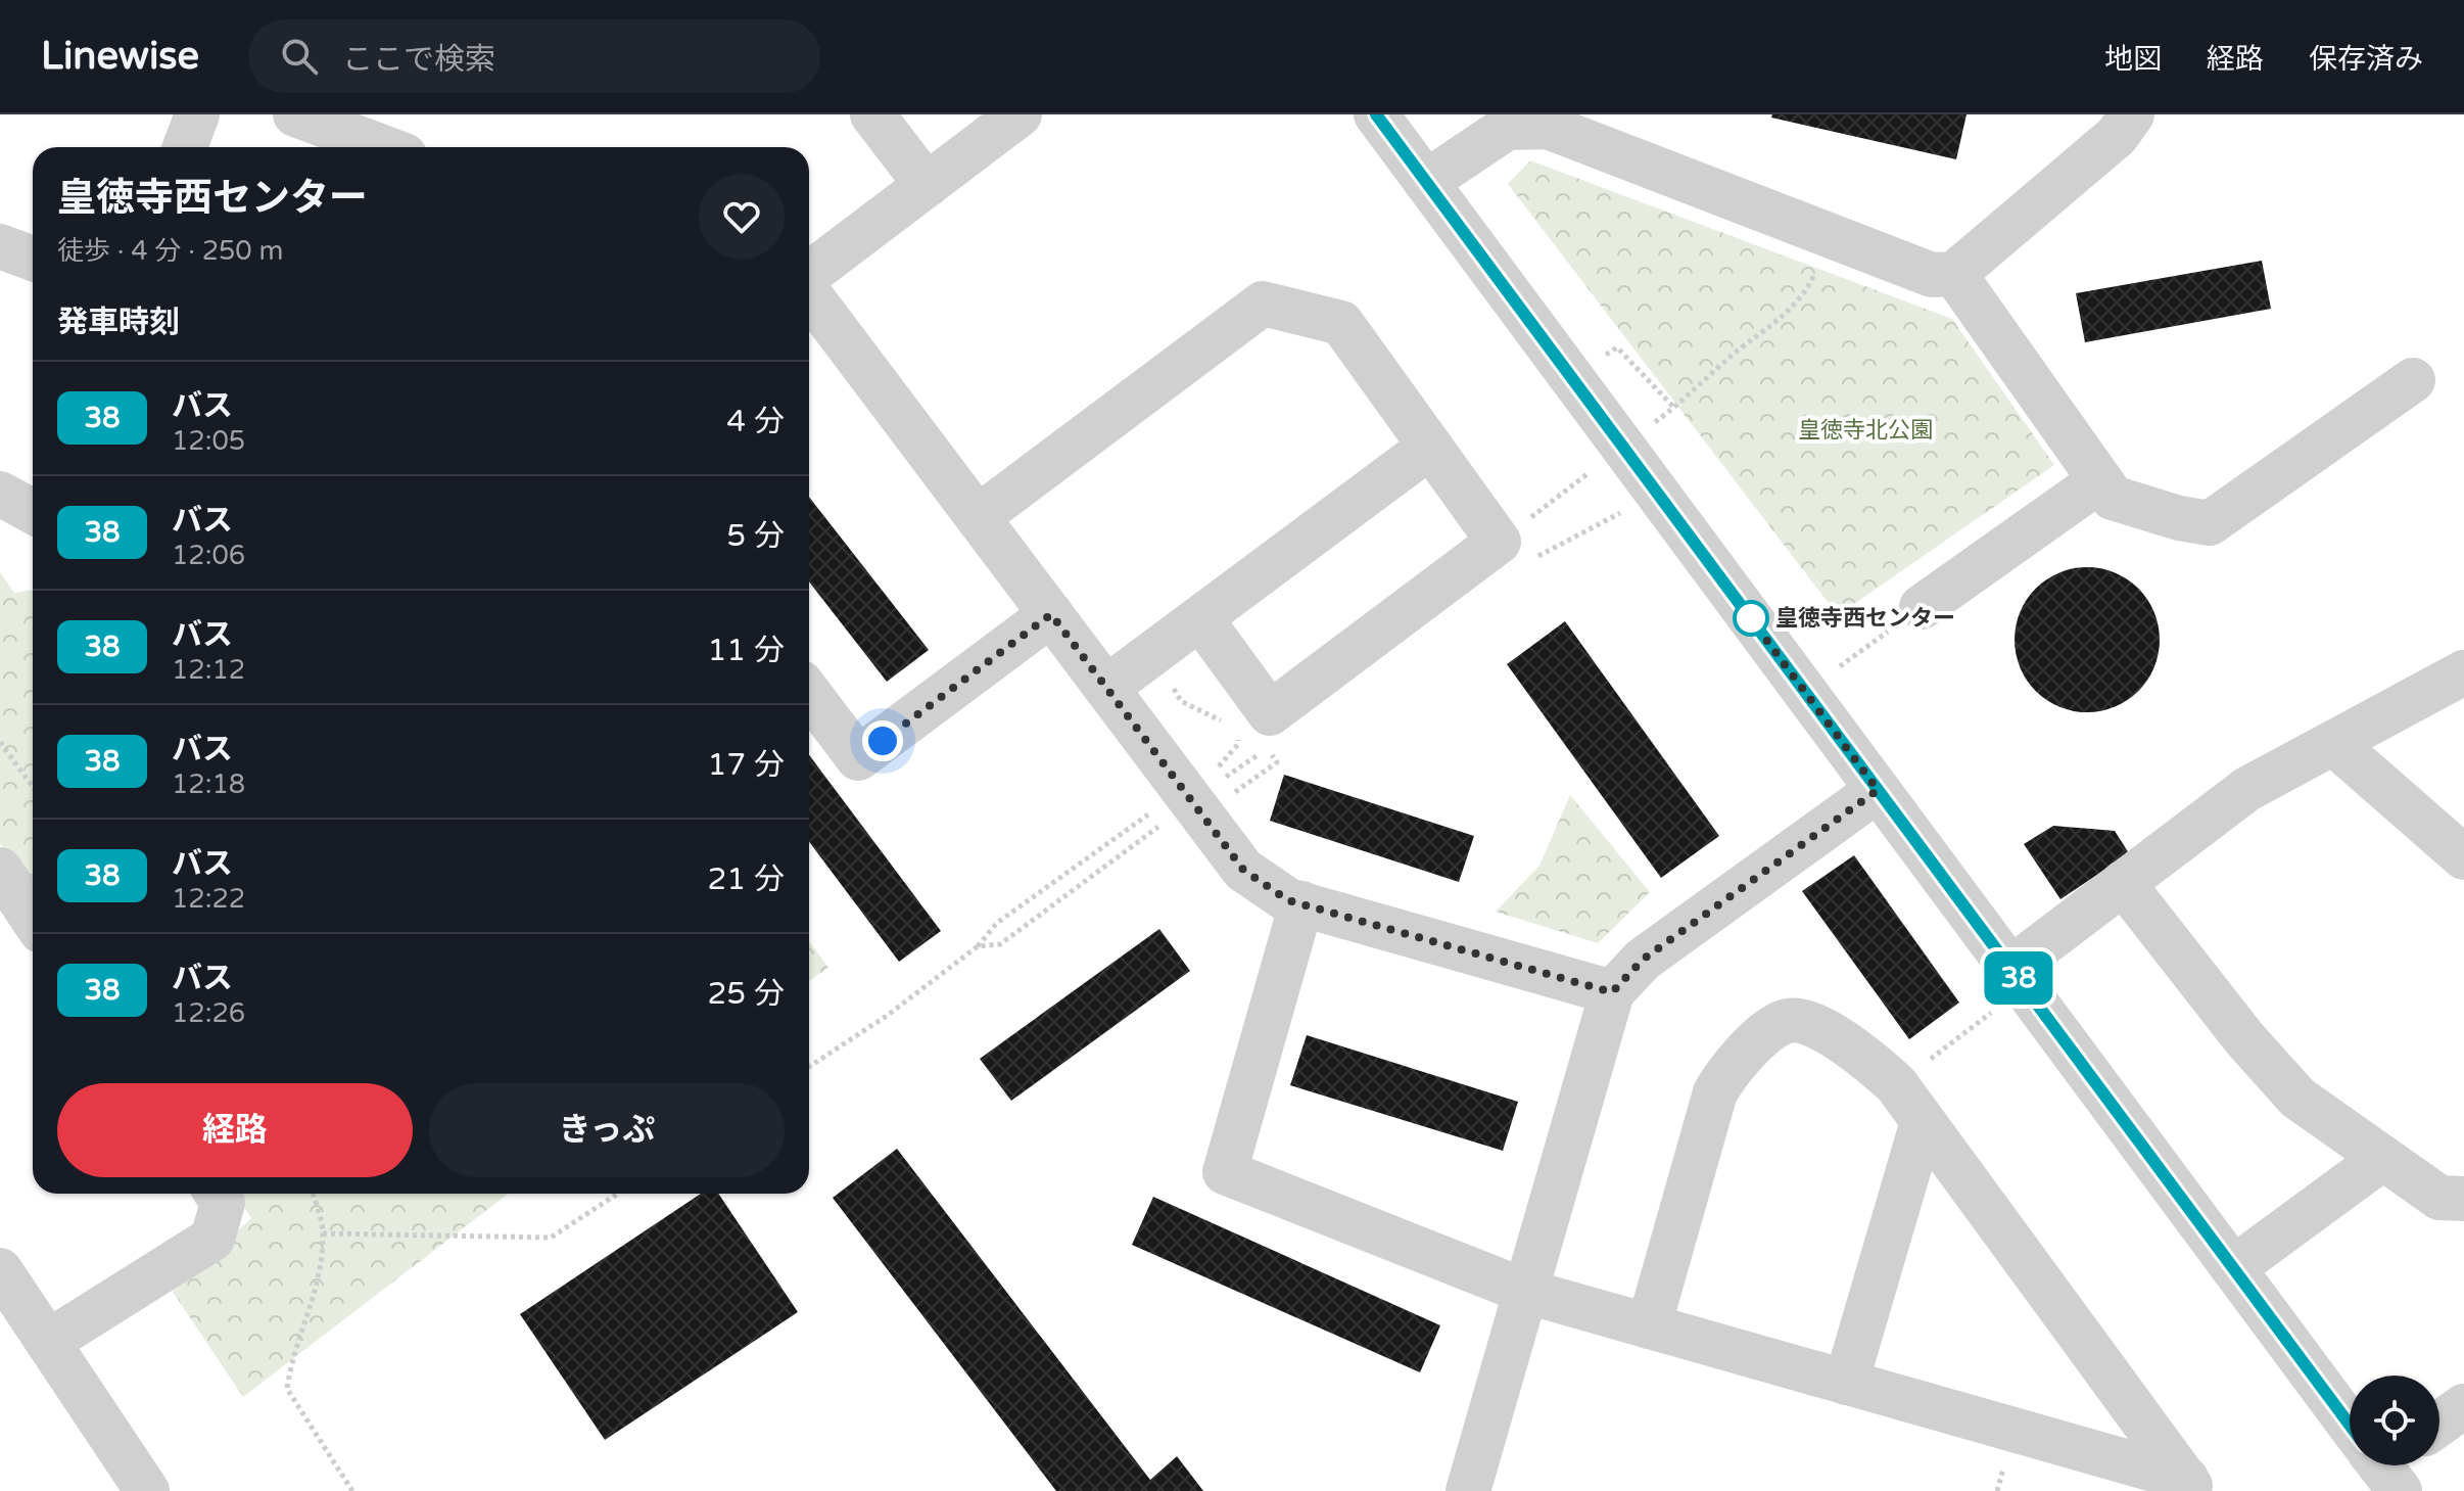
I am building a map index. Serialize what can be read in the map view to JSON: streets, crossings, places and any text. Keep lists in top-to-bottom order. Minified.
{"parks":["皇徳寺北公園"],"places":["皇徳寺西センター"],"lines":["bus line 38"],"page":{"header":"Linewise","search":"ここで検索","nav":["地図","経路","保存済み"],"on_map":"38","heading":[["皇徳寺西センター","徒歩 · 4 分 · 250 m"],"発車時刻"],"list":[{"mark":"38","name":"バス","note":"12:05","value":"4 分"},{"mark":"38","name":"バス","note":"12:06","value":"5 分"},{"mark":"38","name":"バス","note":"12:12","value":"11 分"},{"mark":"38","name":"バス","note":"12:18","value":"17 分"},{"mark":"38","name":"バス","note":"12:22","value":"21 分"},{"mark":"38","name":"バス","note":"12:26","value":"25 分"}],"buttons":["経路","きっぷ"]}}
